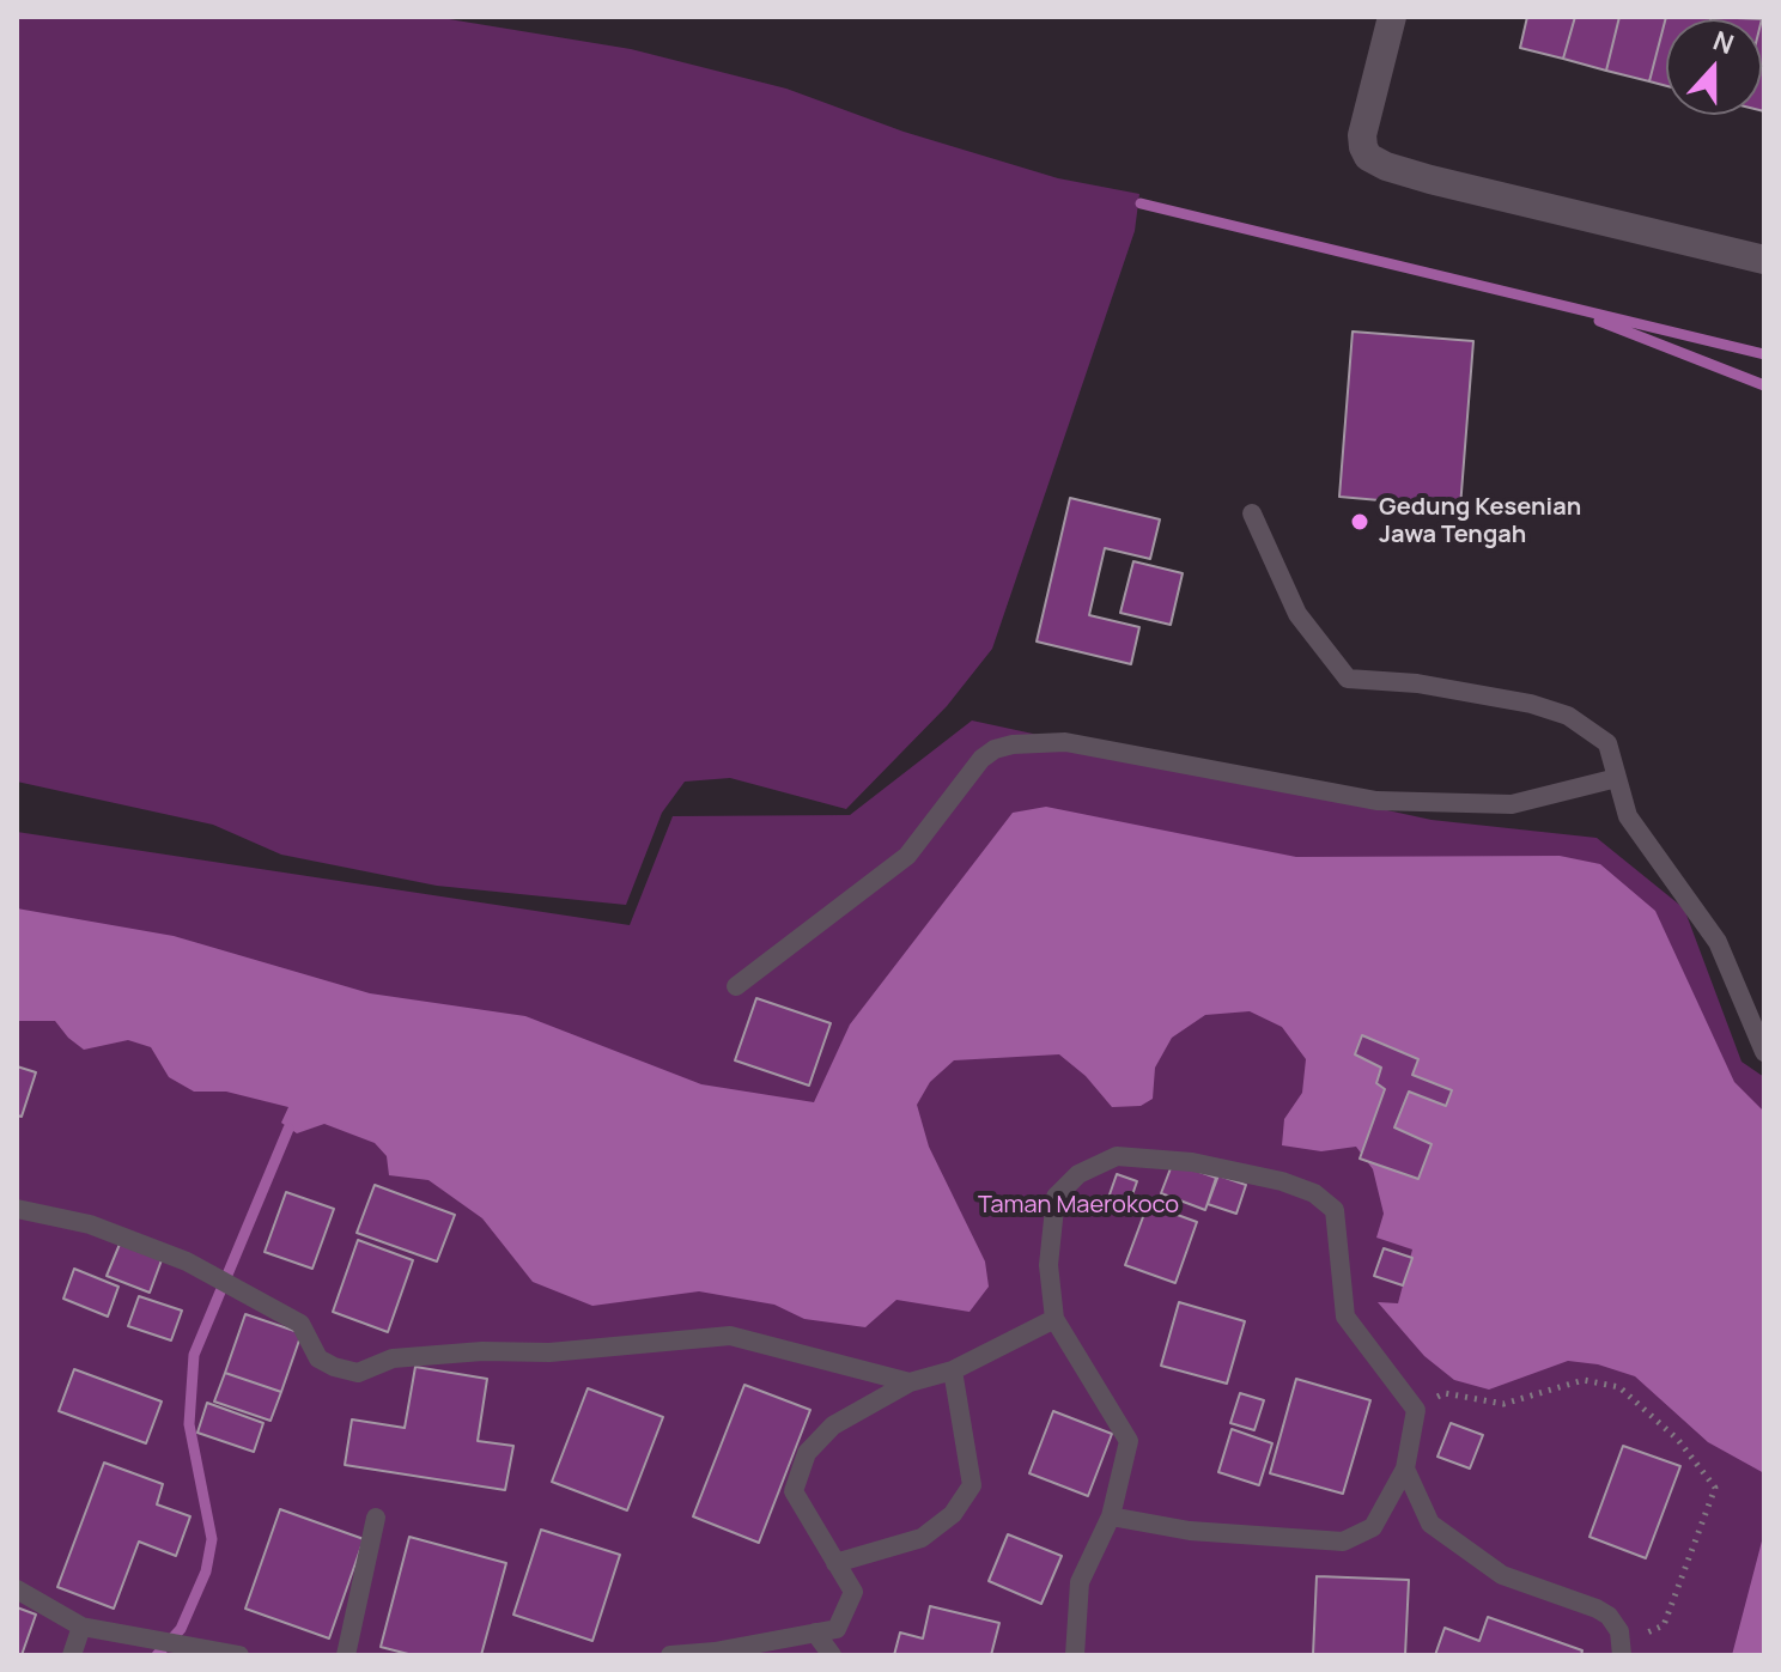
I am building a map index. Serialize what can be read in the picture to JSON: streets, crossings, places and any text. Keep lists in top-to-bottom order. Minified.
{"parks":["Taman Maerokoco"],"places":["Gedung Kesenian Jawa Tengah"],"north":"top"}
